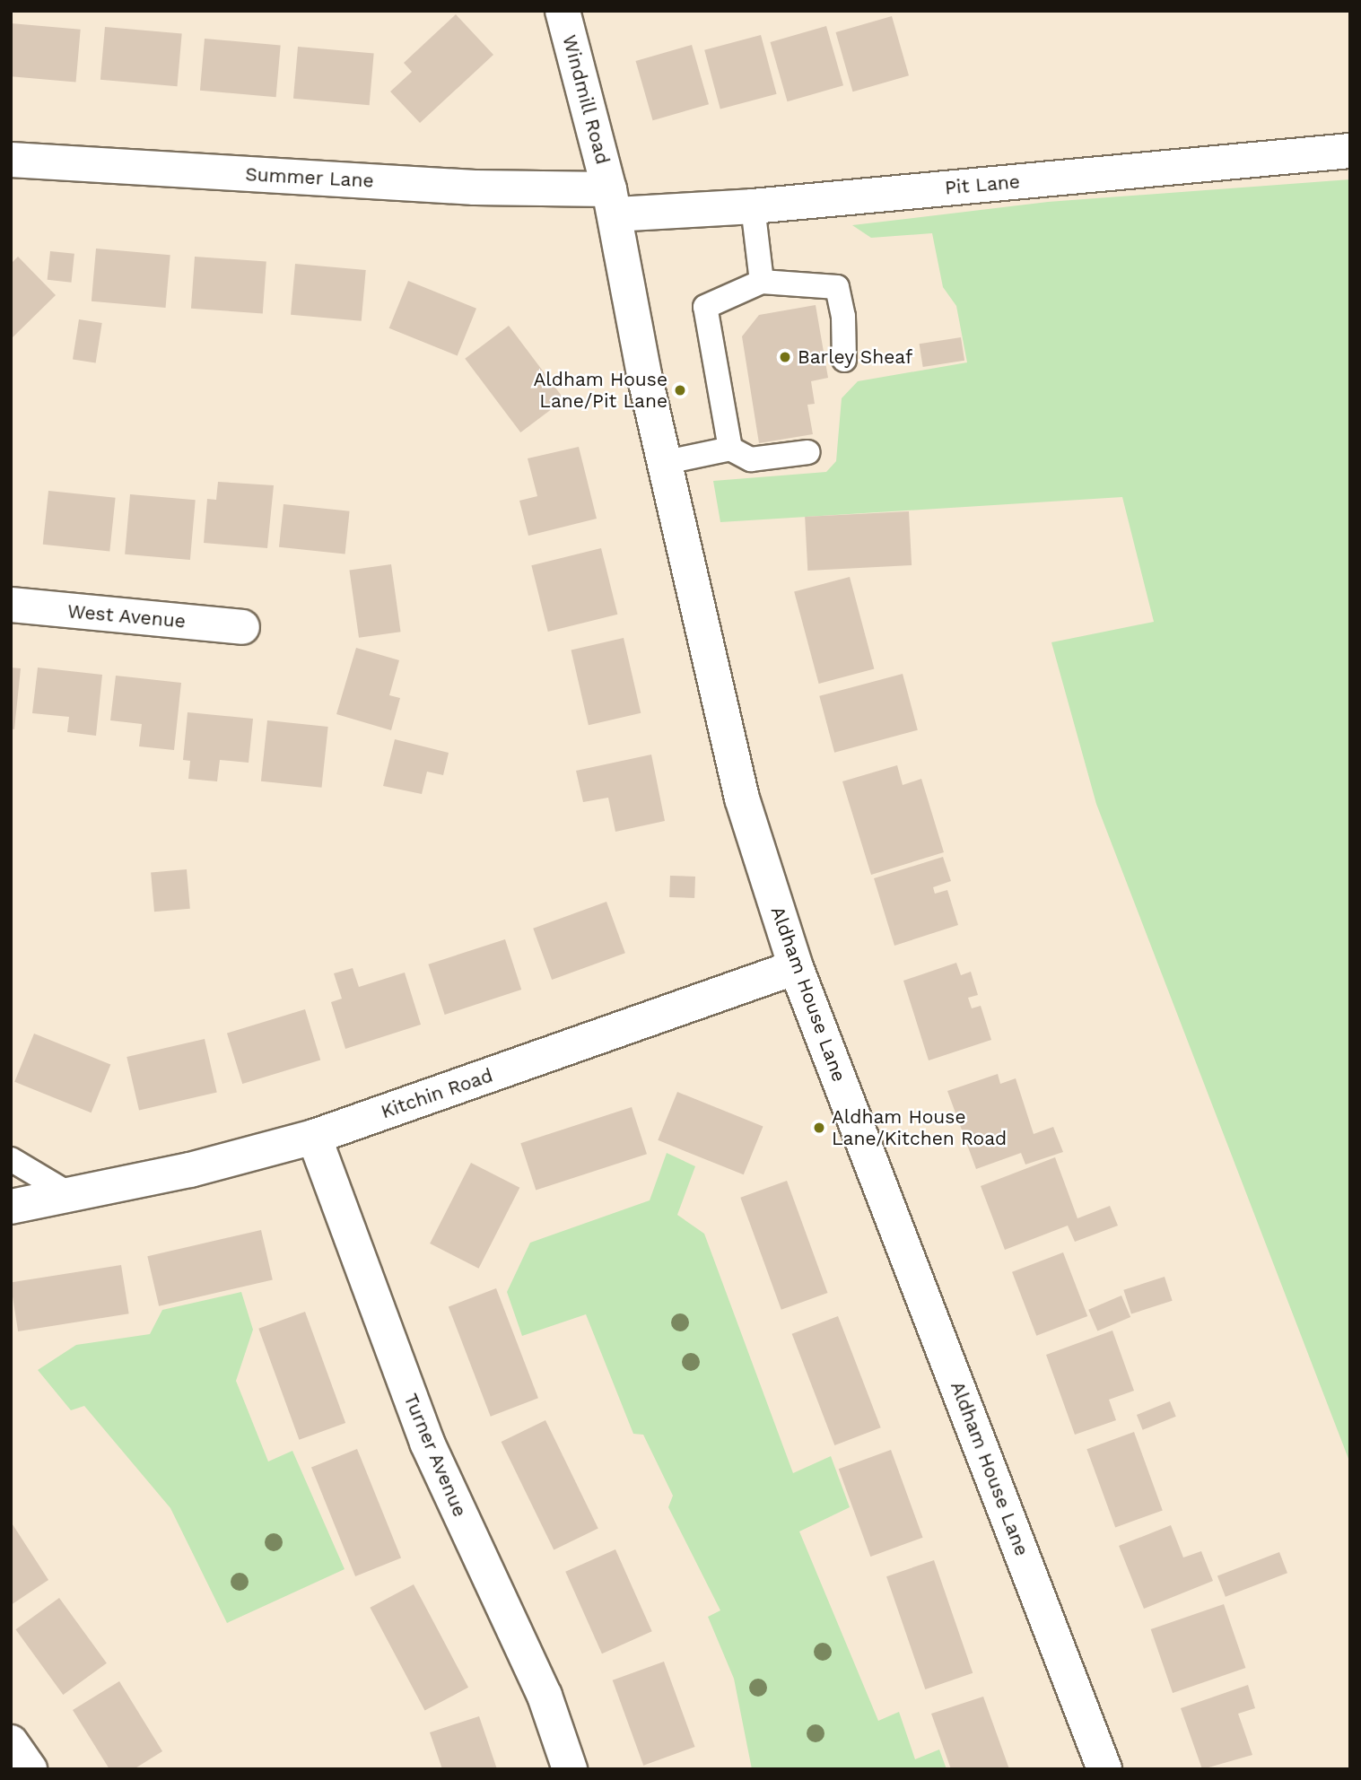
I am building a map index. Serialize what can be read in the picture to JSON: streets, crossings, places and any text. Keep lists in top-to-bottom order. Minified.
{"streets":{"street":["Windmill Road","Summer Lane","Pit Lane","West Avenue","Aldham House Lane","Kitchin Road","Turner Avenue"]},"crossings":[["Windmill Road","Summer Lane"],["Windmill Road","Pit Lane"],["Windmill Road","Aldham House Lane"],["Summer Lane","Pit Lane"],["Summer Lane","Aldham House Lane"],["Pit Lane","Aldham House Lane"],["Aldham House Lane","Kitchin Road"],["Kitchin Road","Turner Avenue"]],"places":["Barley Sheaf","Aldham House Lane/Pit Lane","Aldham House Lane/Kitchen Road"]}
